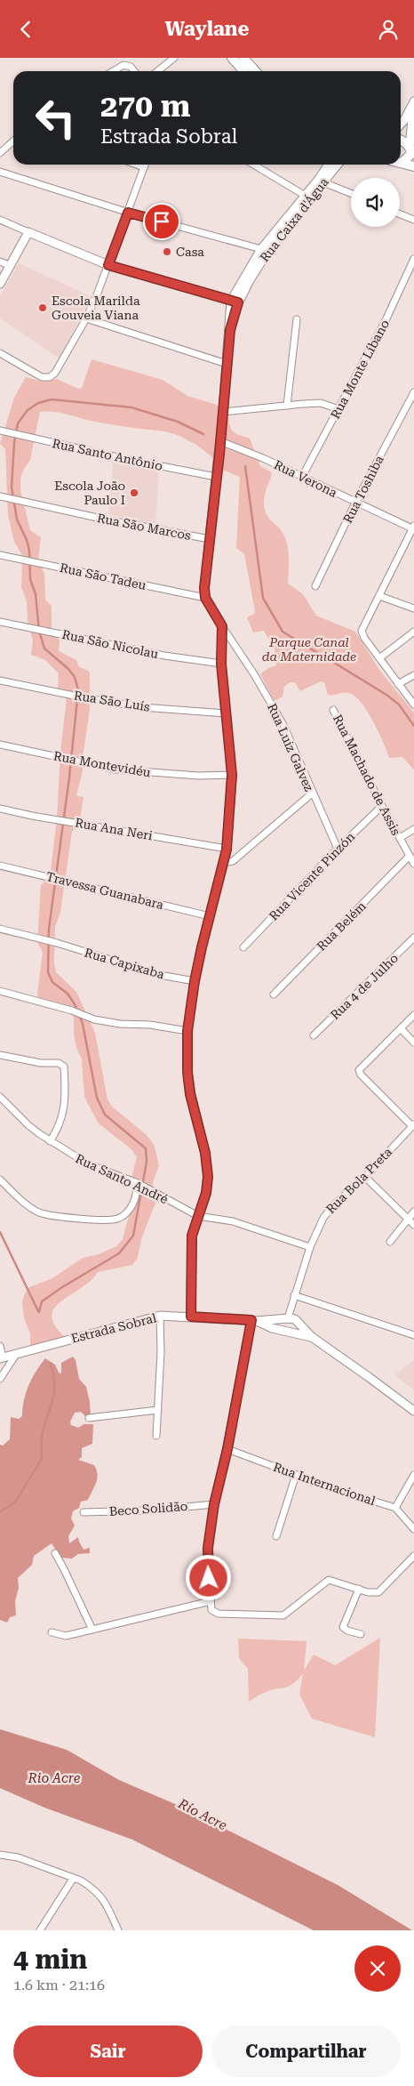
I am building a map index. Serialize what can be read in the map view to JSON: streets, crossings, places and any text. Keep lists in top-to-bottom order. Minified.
{"streets":{"street":["Rua Caixa d'Água","Rua Monte Líbano","Rua Santo Antônio","Rua Verona","Rua Toshiba","Rua São Marcos","Rua São Tadeu","Rua São Nicolau","Rua São Luís","Rua Luiz Galvez","Rua Montevidéu","Rua Machado de Assis","Rua Ana Neri","Rua Vicente Pinzón","Travessa Guanabara","Rua Belém","Rua Capixaba","Rua 4 de Julho","Rua Santo André","Rua Bola Preta","Estrada Sobral","Rua Internacional","Beco Solidão"]},"crossings":[["Rua Caixa d'Água","Rua Santo Antônio"],["Rua Caixa d'Água","Rua Verona"],["Rua Caixa d'Água","Rua São Marcos"],["Rua Caixa d'Água","Rua São Tadeu"],["Rua Monte Líbano","Rua Verona"],["Rua Verona","Rua Toshiba"],["Rua Luiz Galvez","Rua Vicente Pinzón"],["Rua Machado de Assis","Rua Vicente Pinzón"],["Rua Machado de Assis","Rua Belém"],["Rua Santo André","Rua Bola Preta"],["Rua Bola Preta","Estrada Sobral"]],"water":["Rio Acre","Río Acre"],"parks":["Parque Canal da Maternidade"],"places":["Casa","Escola Marilda Gouveia Viana","Escola João Paulo I"],"page":{"header":"Waylane","turn":["270 m","Estrada Sobral"],"heading":["4 min","1.6 km · 21:16"],"buttons":["Sair","Compartilhar"]}}
